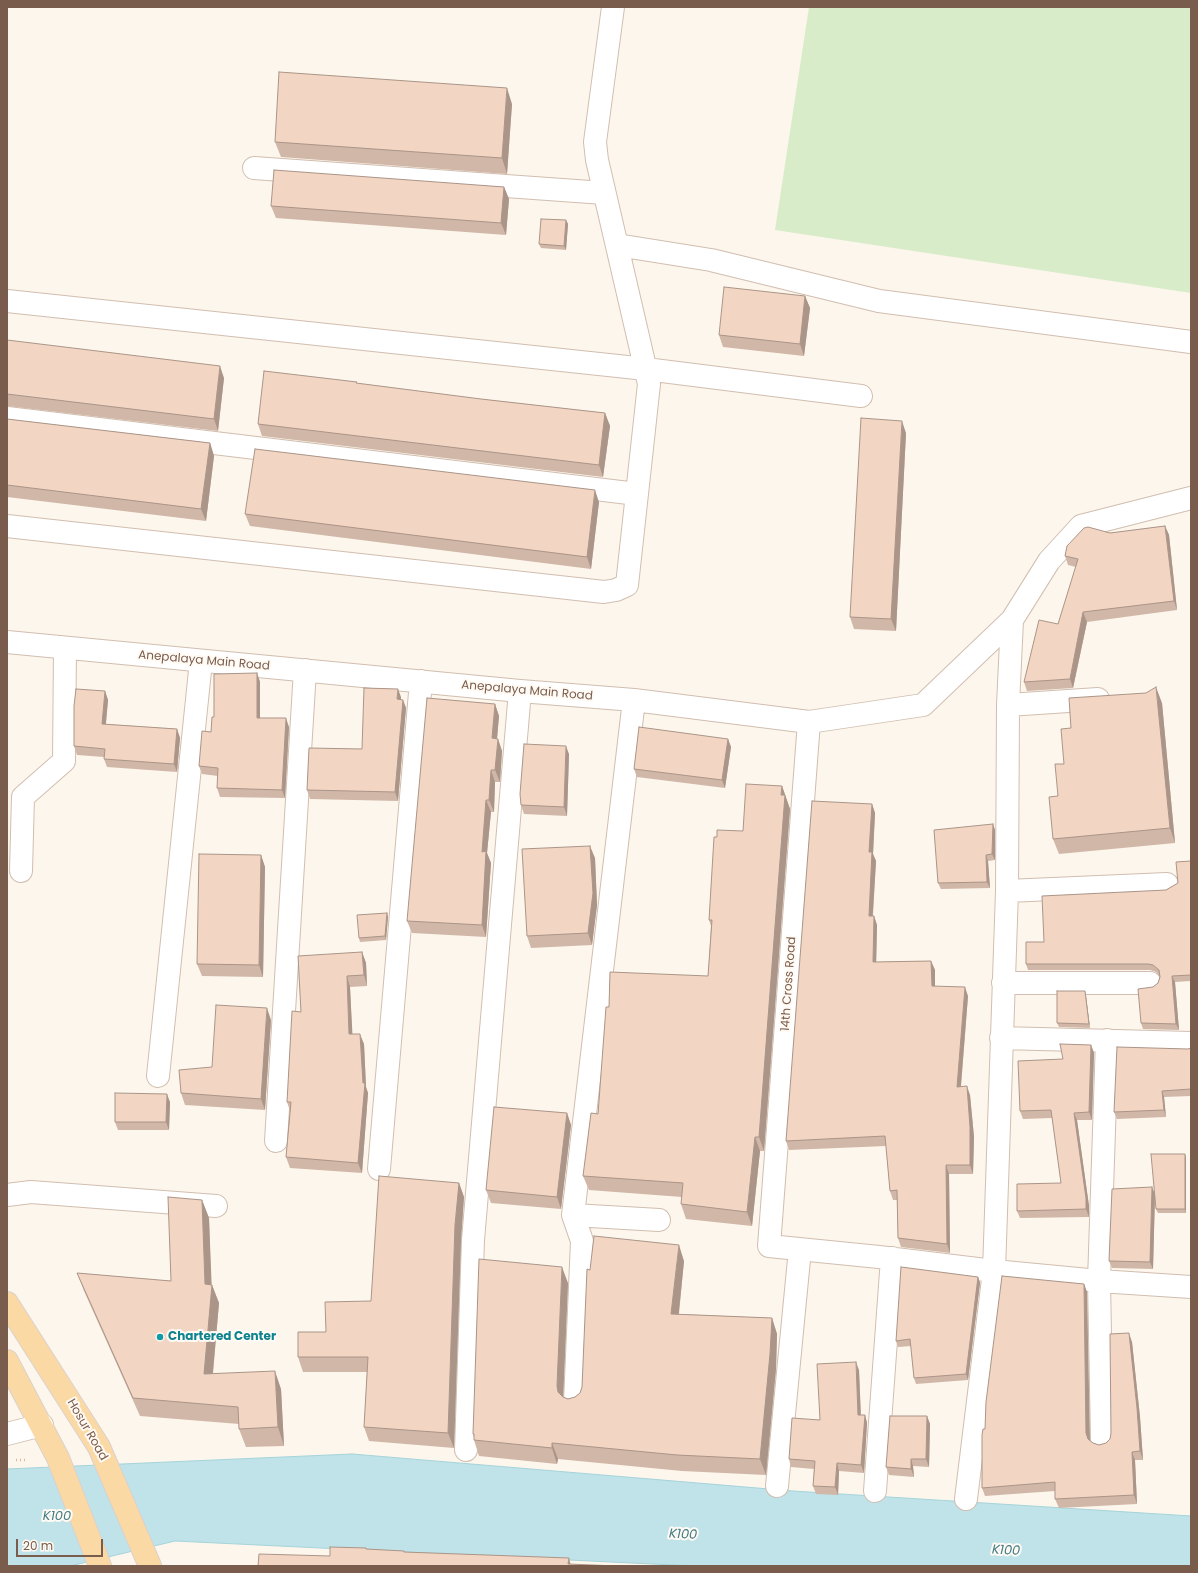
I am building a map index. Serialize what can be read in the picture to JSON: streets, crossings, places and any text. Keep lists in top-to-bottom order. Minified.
{"streets":{"main road":["Hosur Road"],"street":["Anepalaya Main Road","14th Cross Road"]},"crossings":[["Anepalaya Main Road","14th Cross Road"]],"water":["K100"],"places":["Chartered Center"],"scale_bar":"20 m"}
